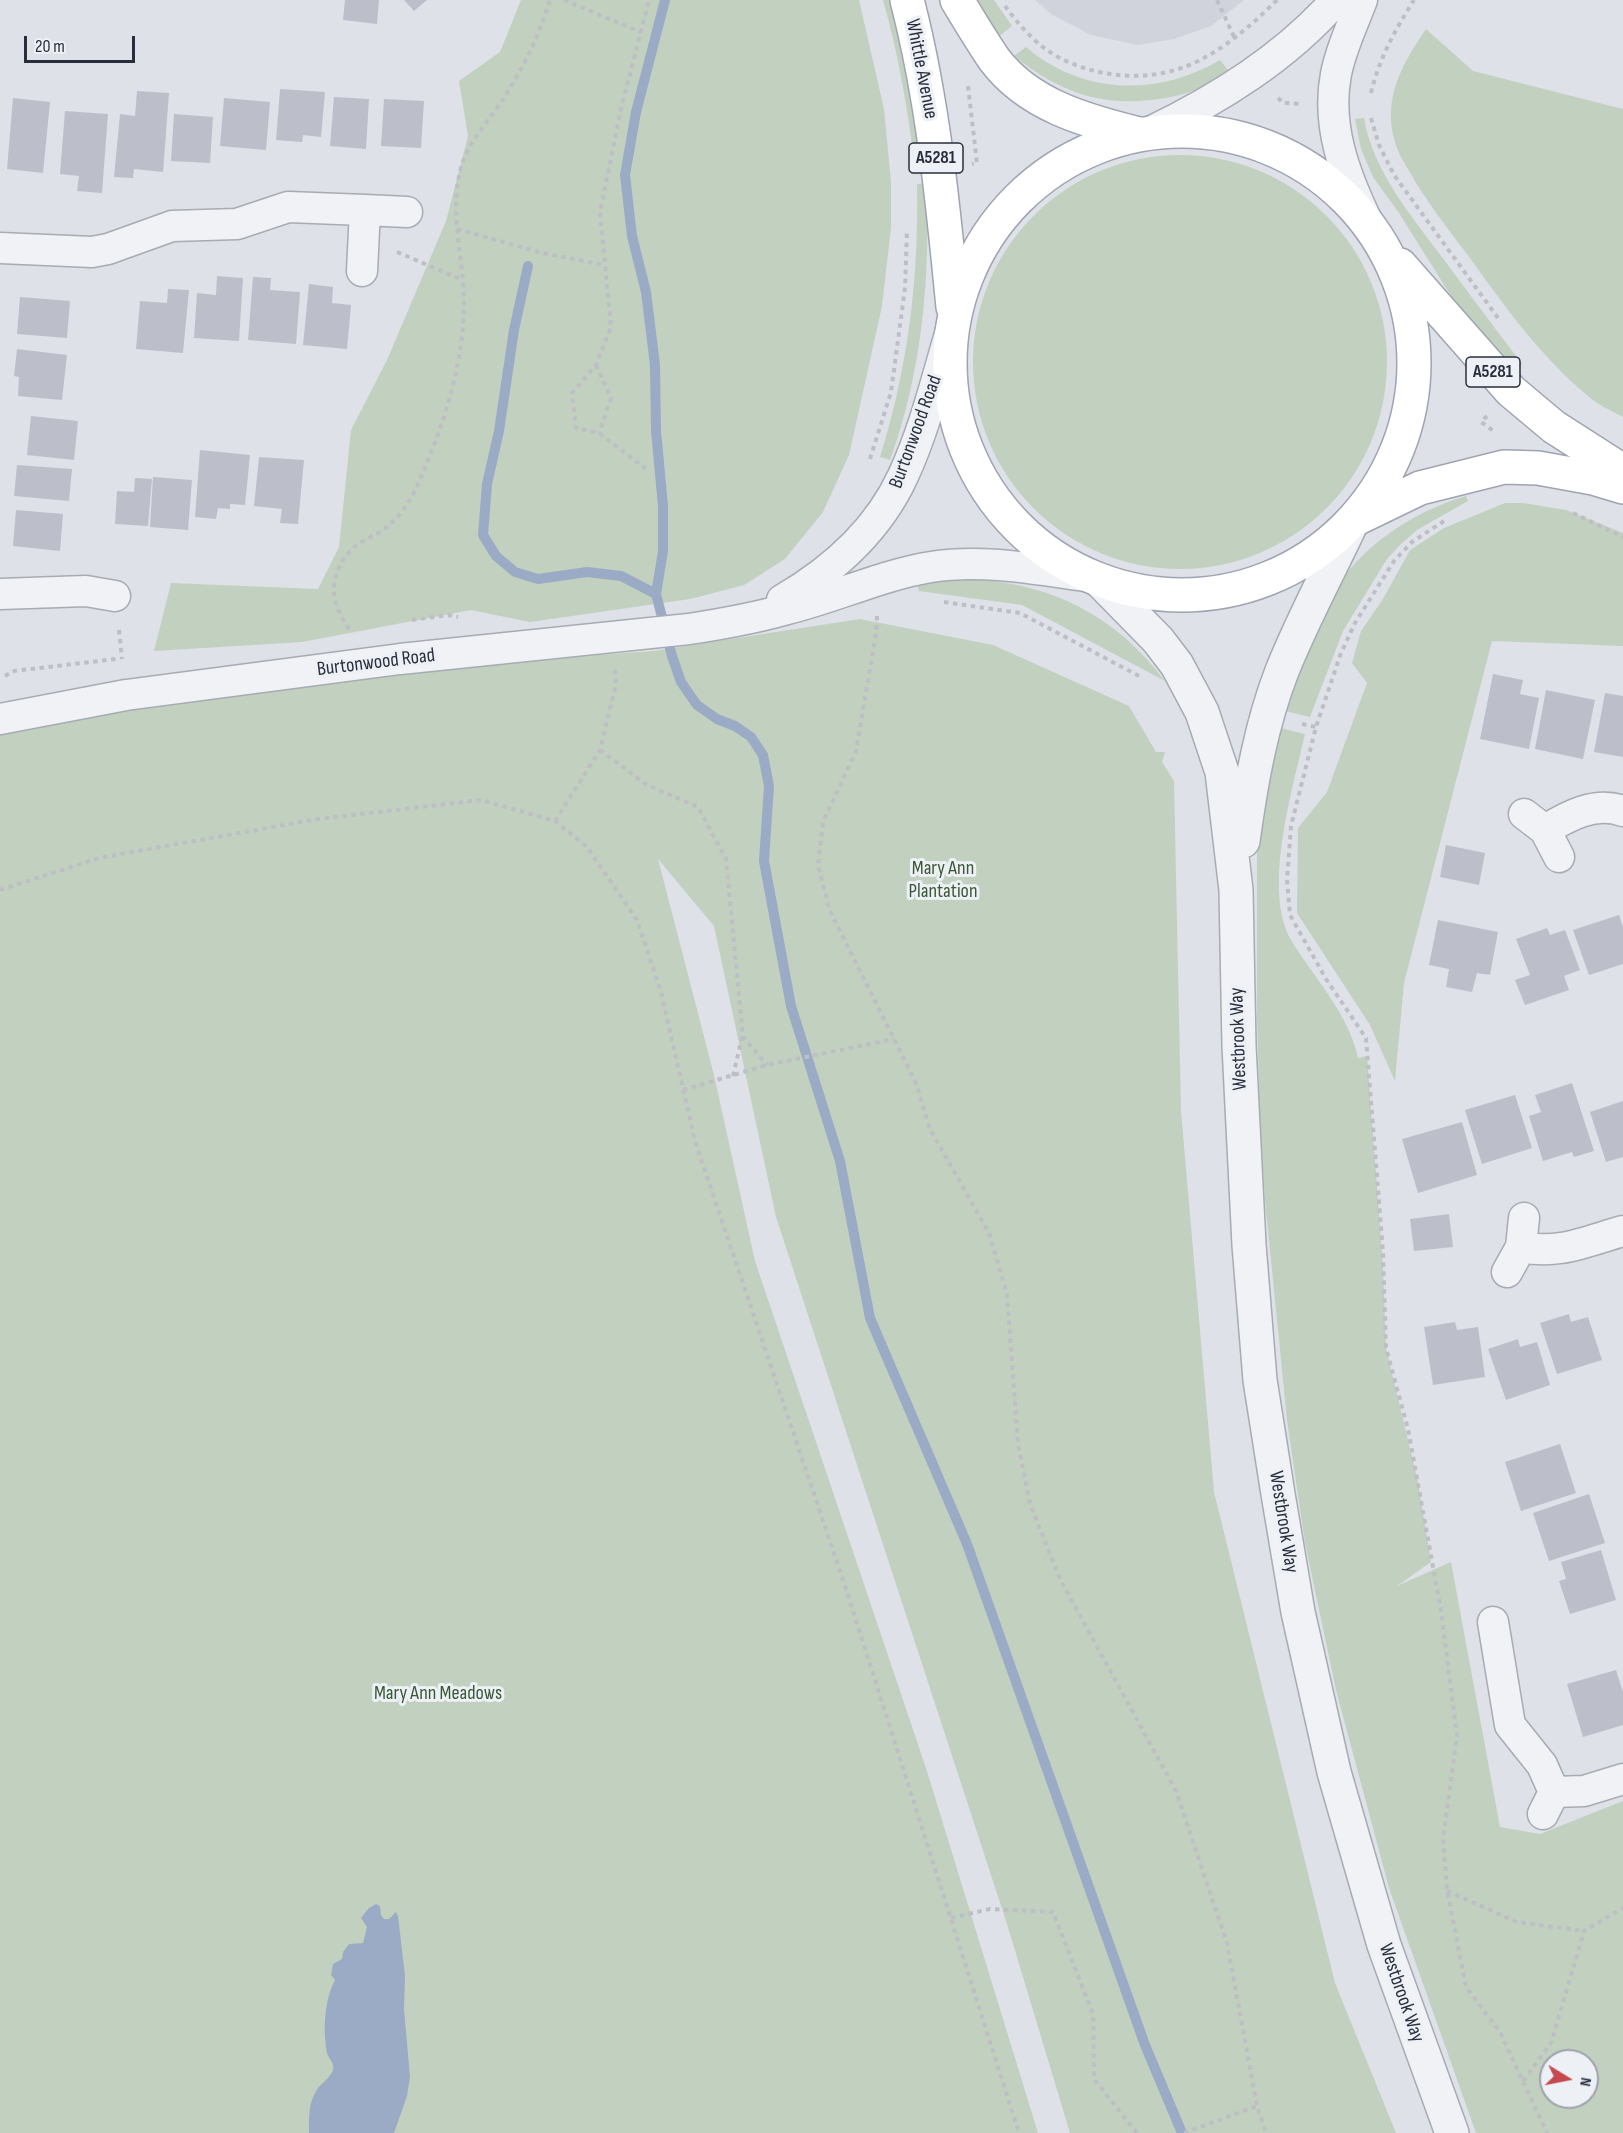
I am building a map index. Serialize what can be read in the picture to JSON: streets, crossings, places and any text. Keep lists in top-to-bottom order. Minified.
{"streets":{"main road":["Whittle Avenue","A5281"],"street":["Burtonwood Road","Westbrook Way"]},"crossings":[["Whittle Avenue","A5281"],["Whittle Avenue","Burtonwood Road"],["A5281","Burtonwood Road"],["A5281","Westbrook Way"],["Burtonwood Road","Westbrook Way"]],"parks":["Mary Ann Plantation","Mary Ann Meadows"],"scale_bar":"20 m","north":"right"}
